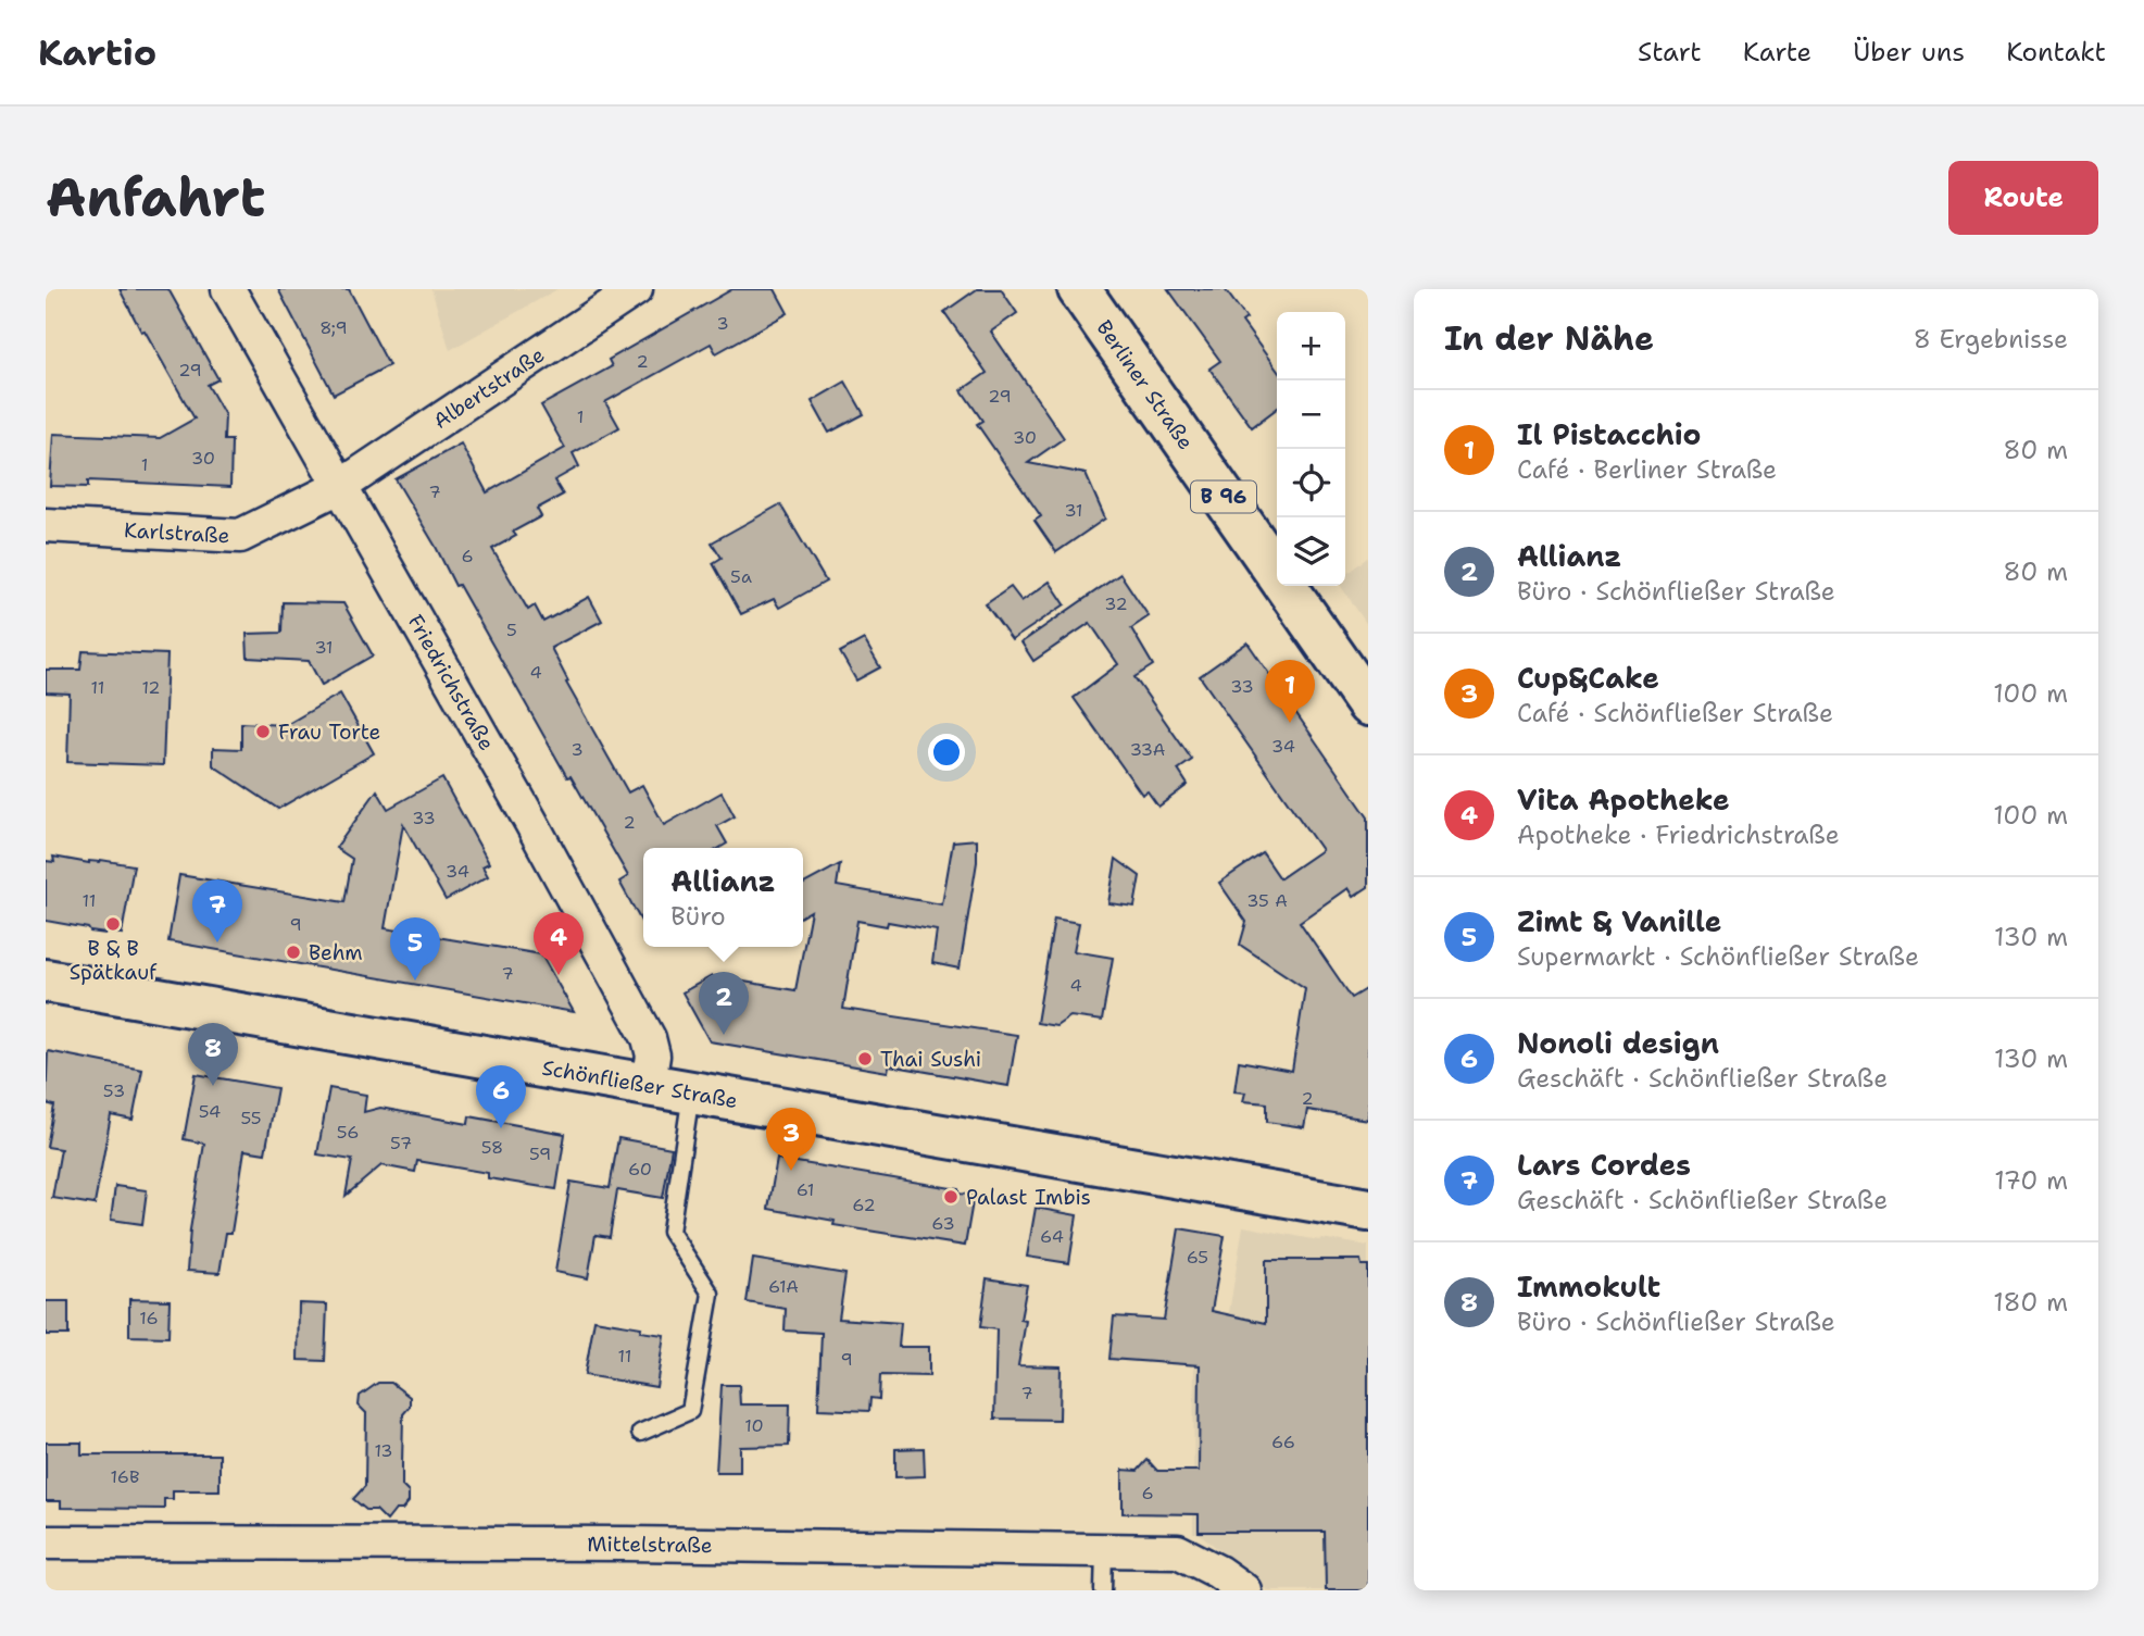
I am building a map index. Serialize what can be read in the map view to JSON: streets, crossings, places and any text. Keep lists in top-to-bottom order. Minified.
{"streets":{"main road":["Berliner Straße","B 96","Schönfließer Straße"],"street":["Albertstraße","Karlstraße","Friedrichstraße","Mittelstraße"]},"crossings":[["Albertstraße","Karlstraße"],["Albertstraße","Friedrichstraße"],["Karlstraße","Friedrichstraße"],["Friedrichstraße","Schönfließer Straße"]],"places":["Frau Torte","B & B Spätkauf","Behm","Thai Sushi","Palast Imbis"],"house_numbers":["3","8;9","2","29","29","1","30","30","1","7","31","6","5a","32","5","31","4","33","11","12","34","3","33A","33","2","34","11","35 A","9","7","4","53","2","54","55","56","57","58","59","60","61","62","63","64","65","61A","16","11","9","7","10","66","13","16B","6"],"page":{"header":"Kartio","nav":["Start","Karte","Über uns","Kontakt"],"buttons":"Route","title":"Anfahrt","heading":["In der Nähe","8 Ergebnisse"],"map_buttons":["+","−"],"list":[{"mark":"1","name":"Il Pistacchio","note":"Café · Berliner Straße","value":"80 m"},{"mark":"2","name":"Allianz","note":"Büro · Schönfließer Straße","value":"80 m"},{"mark":"3","name":"Cup&Cake","note":"Café · Schönfließer Straße","value":"100 m"},{"mark":"4","name":"Vita Apotheke","note":"Apotheke · Friedrichstraße","value":"100 m"},{"mark":"5","name":"Zimt & Vanille","note":"Supermarkt · Schönfließer Straße","value":"130 m"},{"mark":"6","name":"Nonoli design","note":"Geschäft · Schönfließer Straße","value":"130 m"},{"mark":"7","name":"Lars Cordes","note":"Geschäft · Schönfließer Straße","value":"170 m"},{"mark":"8","name":"Immokult","note":"Büro · Schönfließer Straße","value":"180 m"}],"pins":["1","7","4","5","2","8","6","3"],"popup":["Allianz","Büro"]}}
